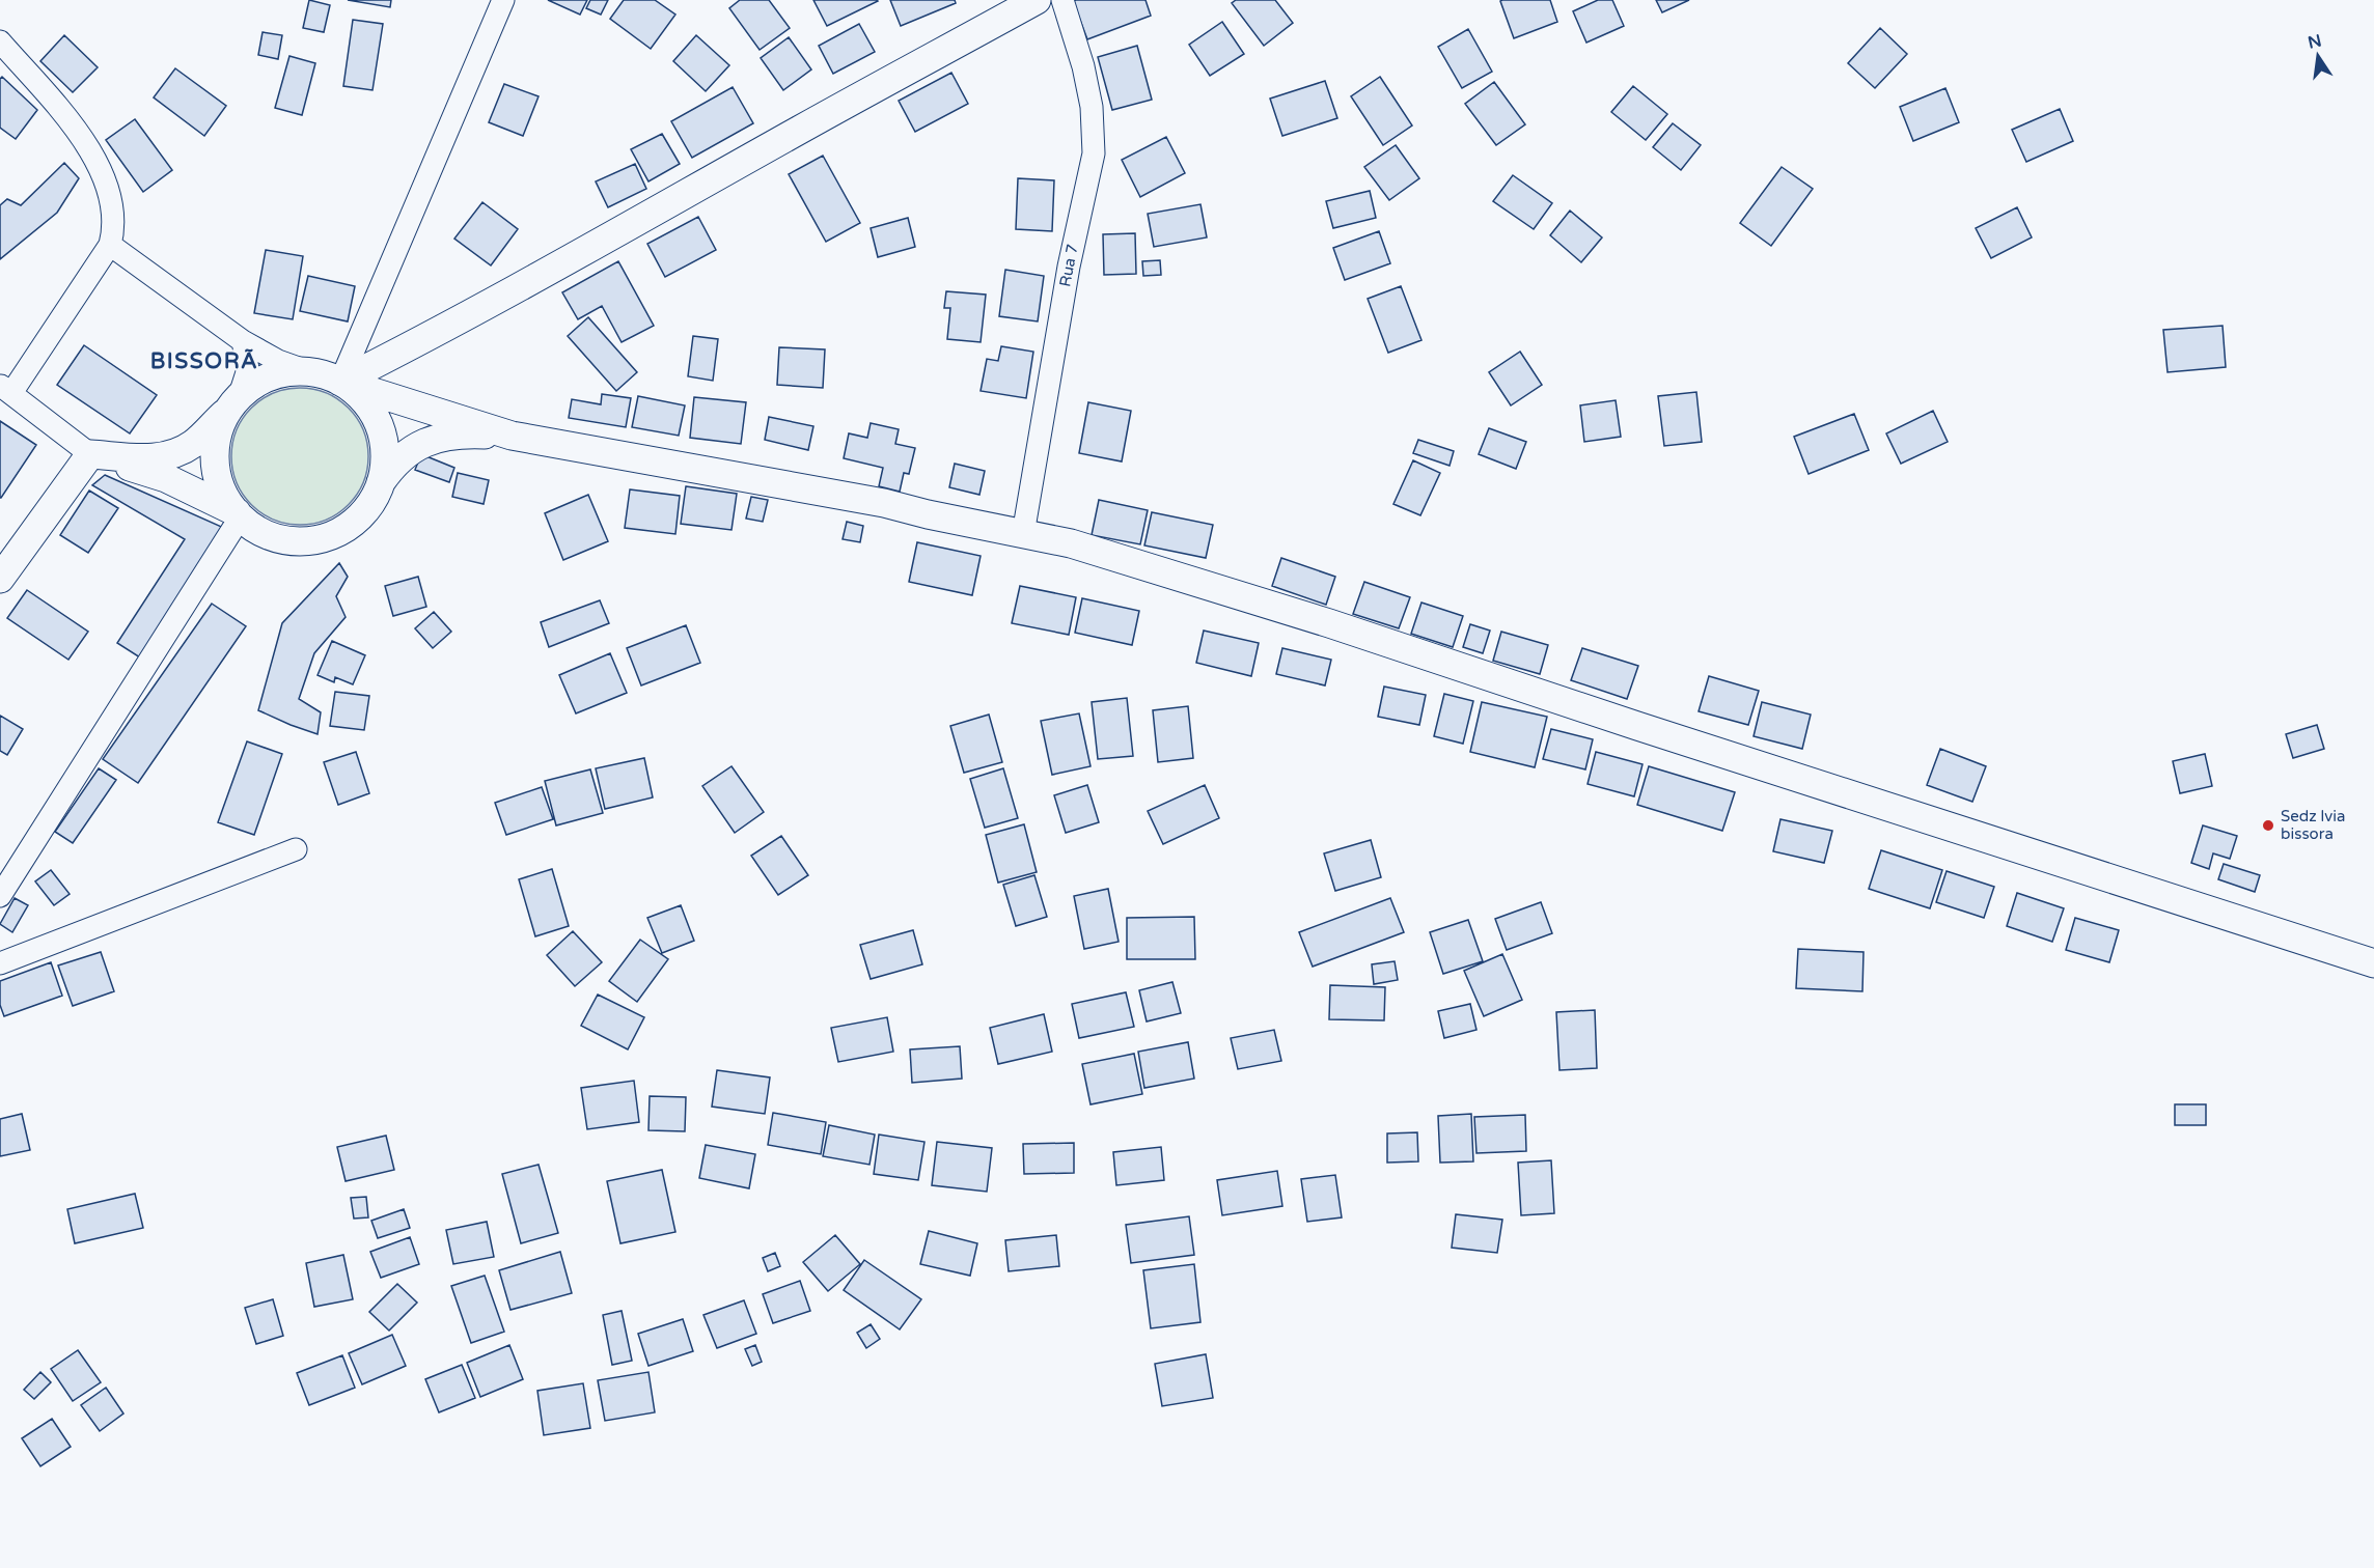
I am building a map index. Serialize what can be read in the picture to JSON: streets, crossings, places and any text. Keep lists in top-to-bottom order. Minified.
{"streets":{"street":["Rua 7"]},"districts":["BISSORÃ"],"places":["Sedz lvia bissora"],"north":"top"}
